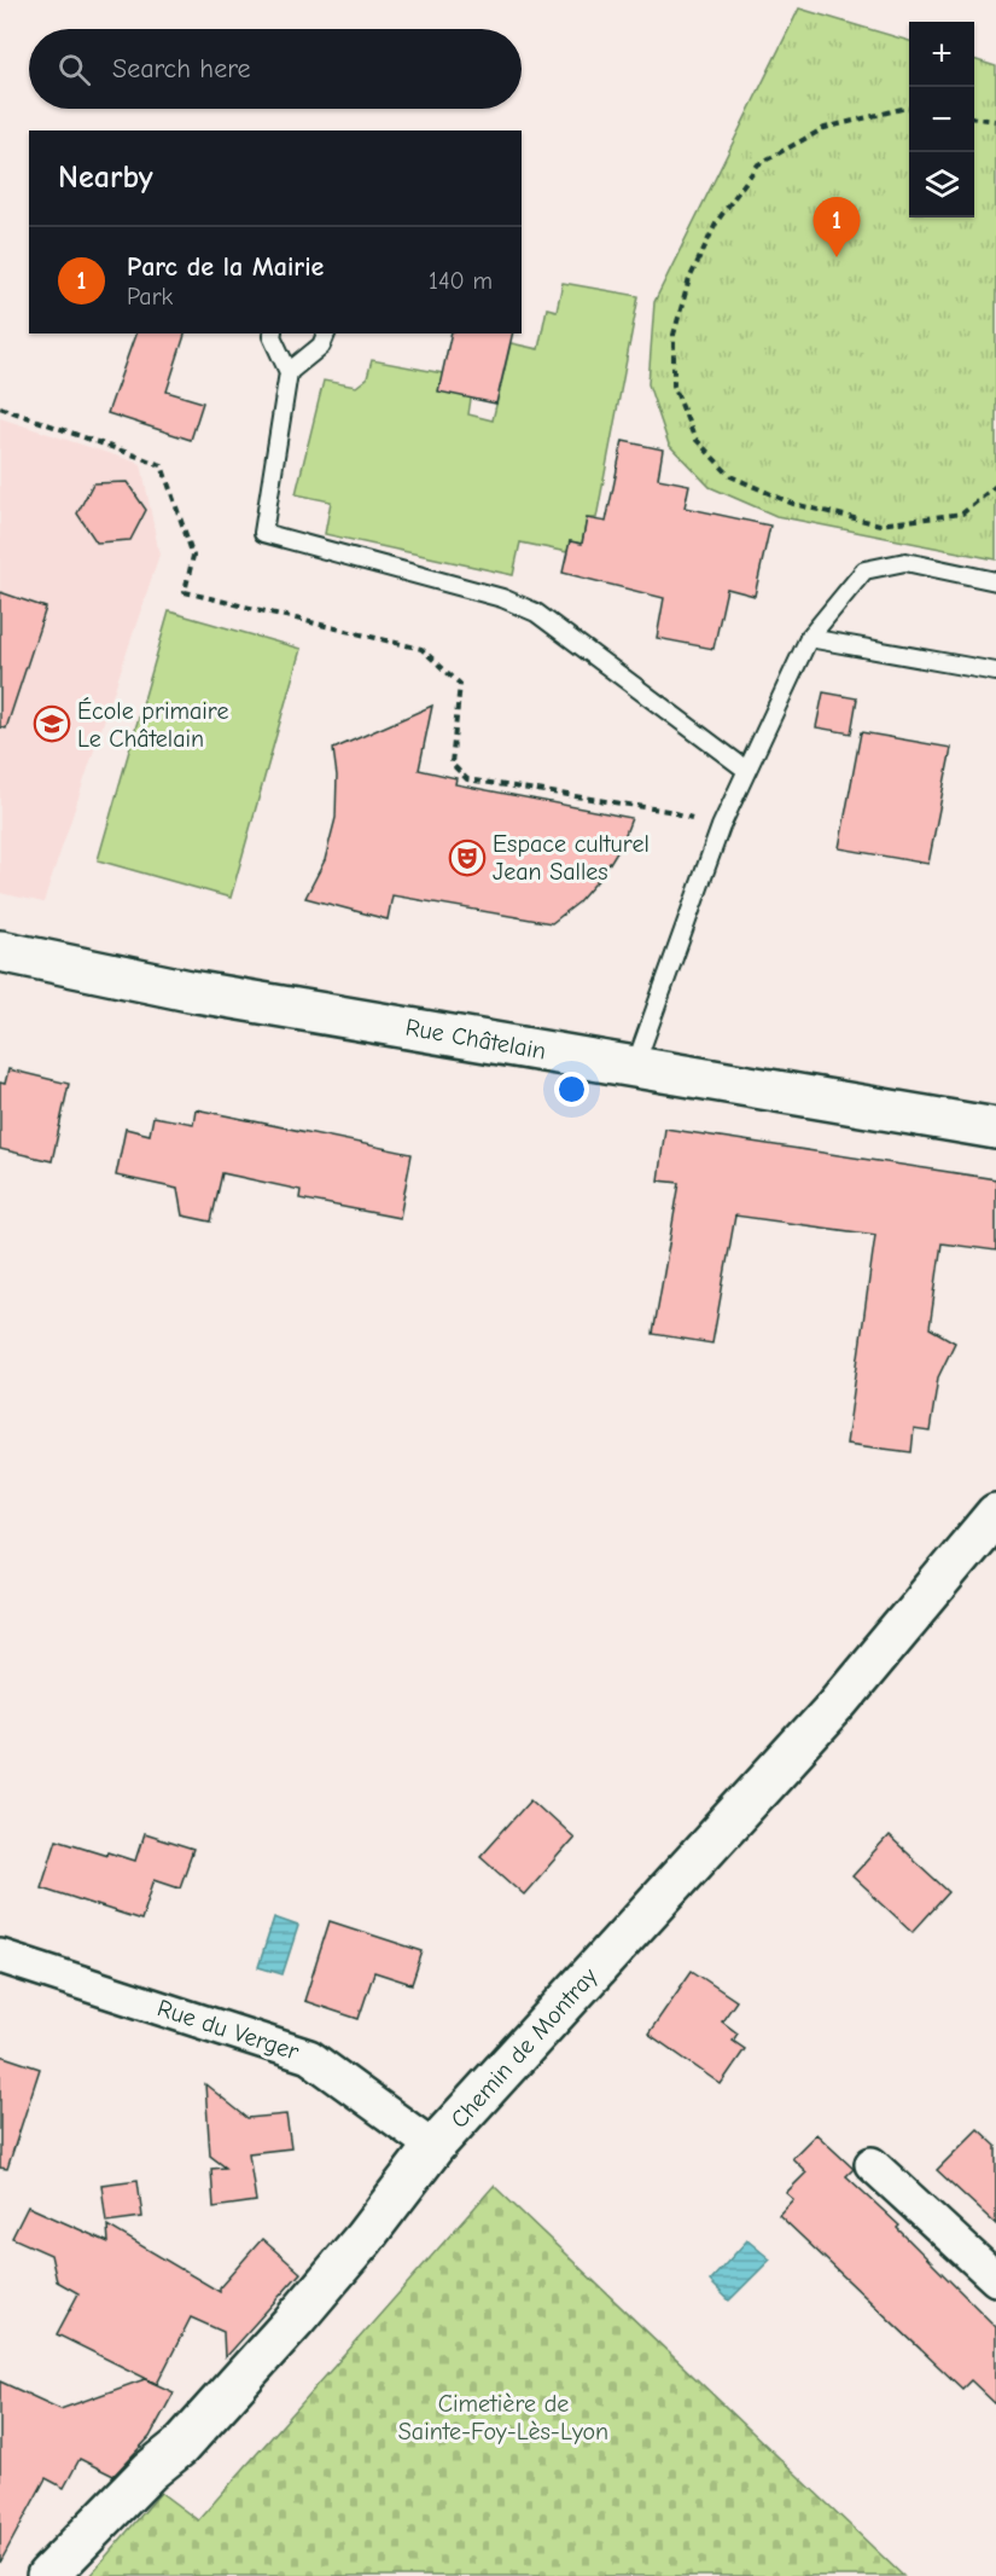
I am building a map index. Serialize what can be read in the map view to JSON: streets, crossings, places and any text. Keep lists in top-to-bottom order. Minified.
{"streets":{"street":["Rue Châtelain","Rue du Verger","Chemin de Montray"]},"crossings":[["Rue du Verger","Chemin de Montray"]],"parks":["Cimetière de Sainte-Foy-Lès-Lyon"],"places":{"school or university":["École primaire Le Châtelain"],"theatre":["Espace culturel Jean Salles"]},"page":{"map_buttons":["+","−"],"search":"Search here","heading":"Nearby","pins":"1","list":[{"mark":"1","name":"Parc de la Mairie","note":"Park","value":"140 m"}]}}
